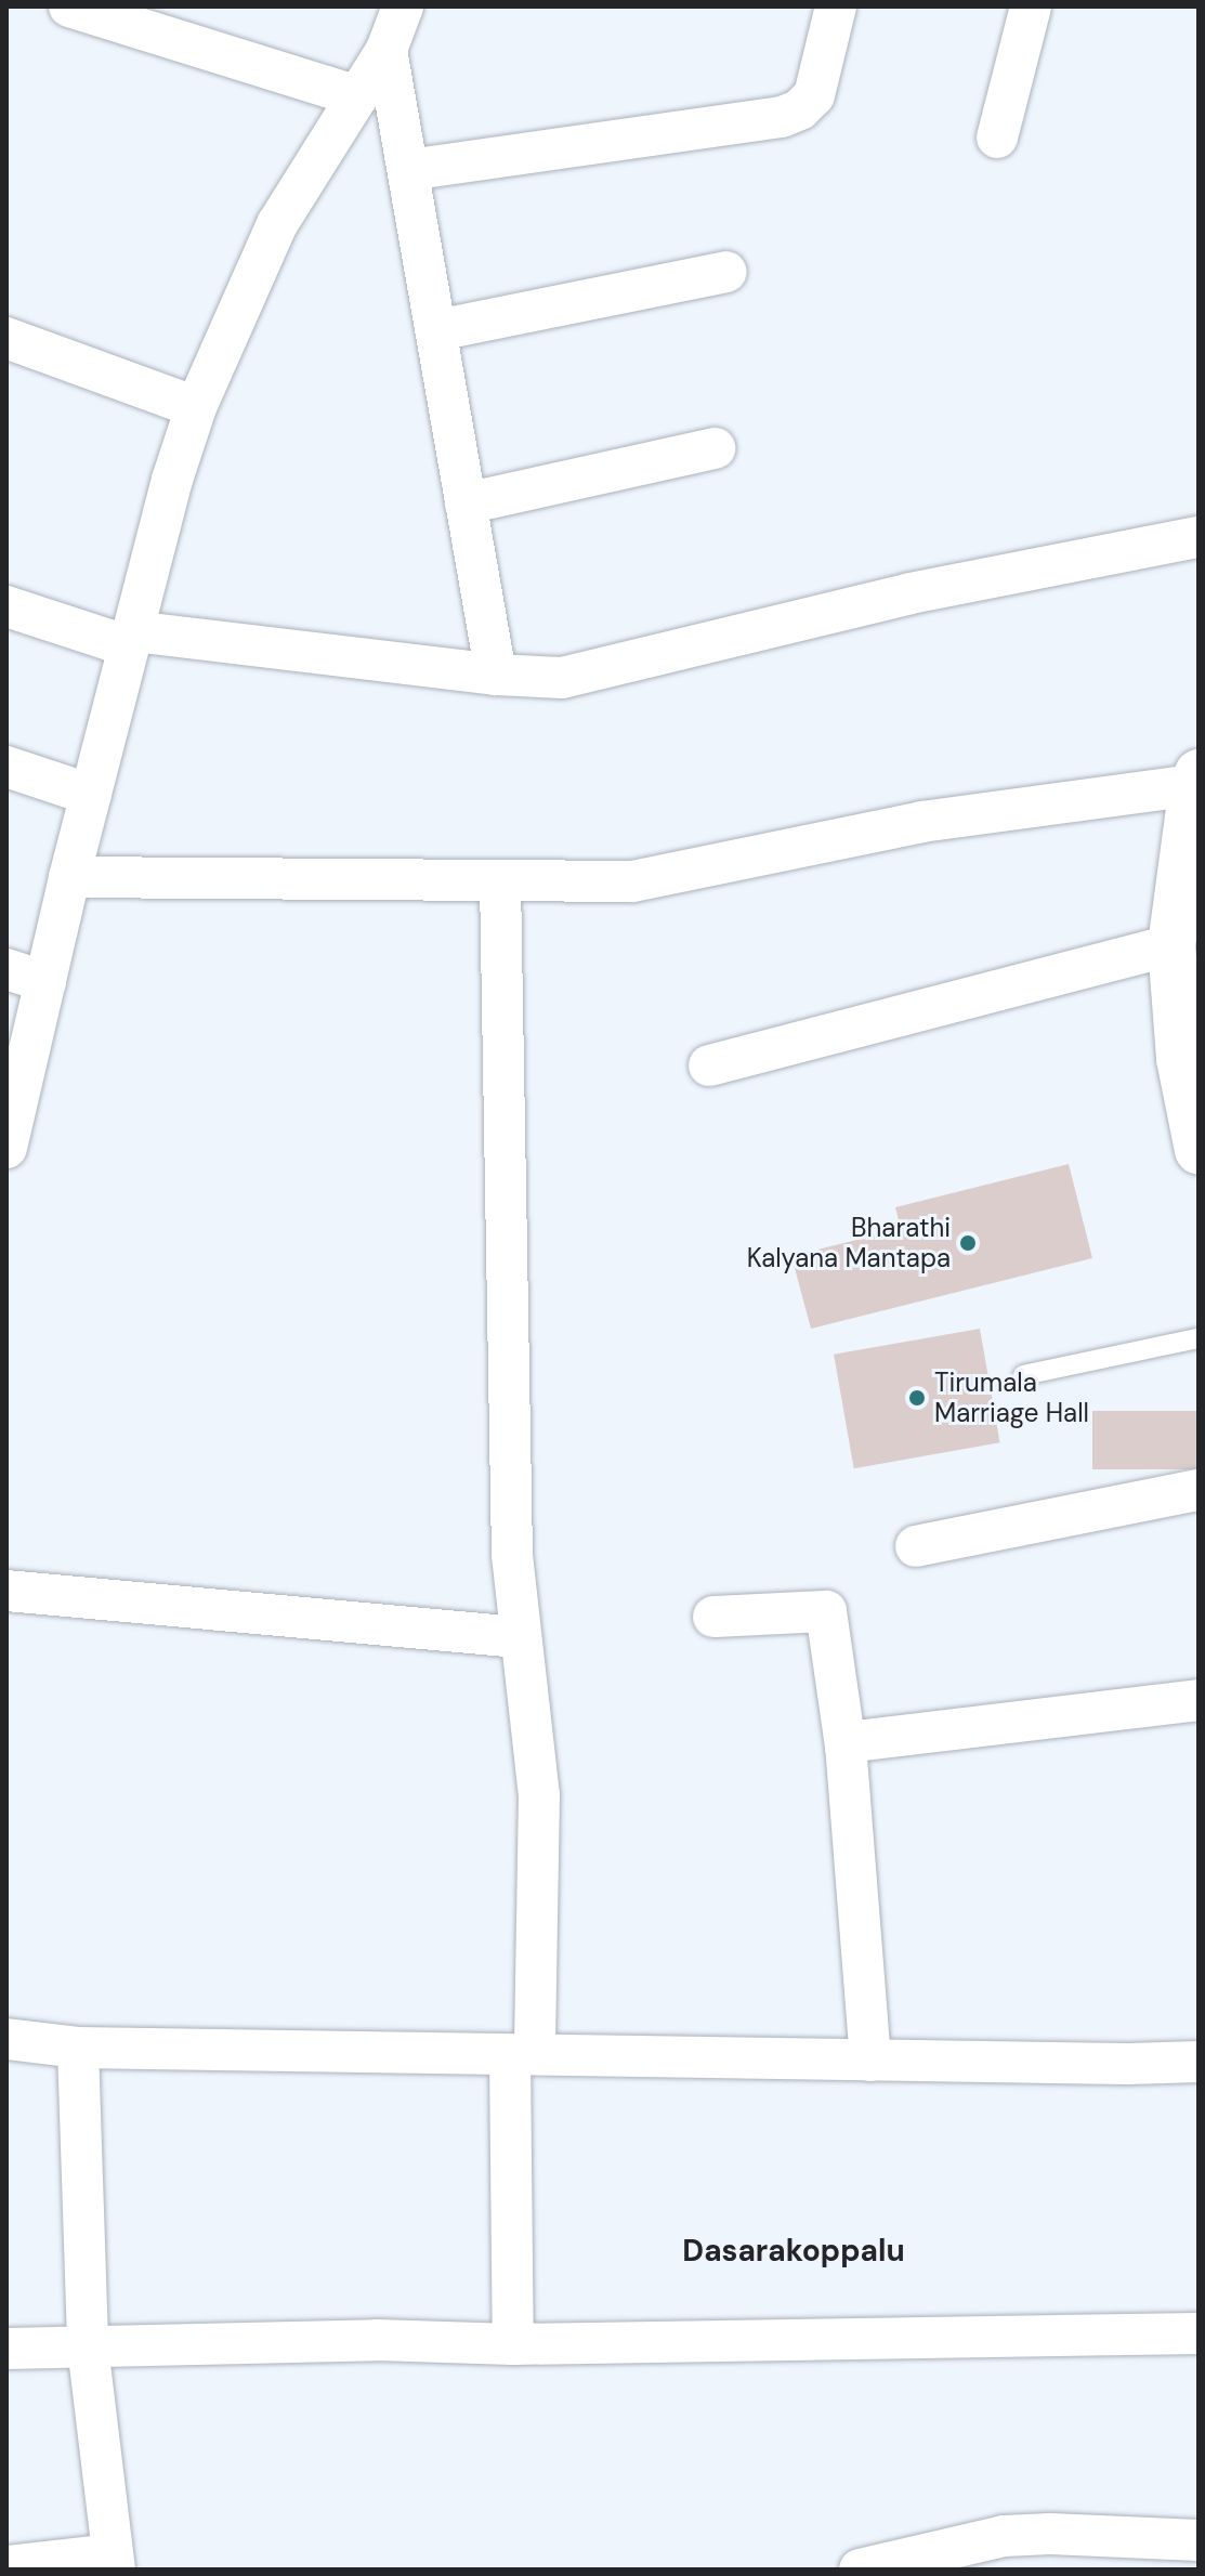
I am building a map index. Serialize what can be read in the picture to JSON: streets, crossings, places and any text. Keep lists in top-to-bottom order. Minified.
{"districts":["Dasarakoppalu"],"places":["Bharathi Kalyana Mantapa","Tirumala Marriage Hall"]}
